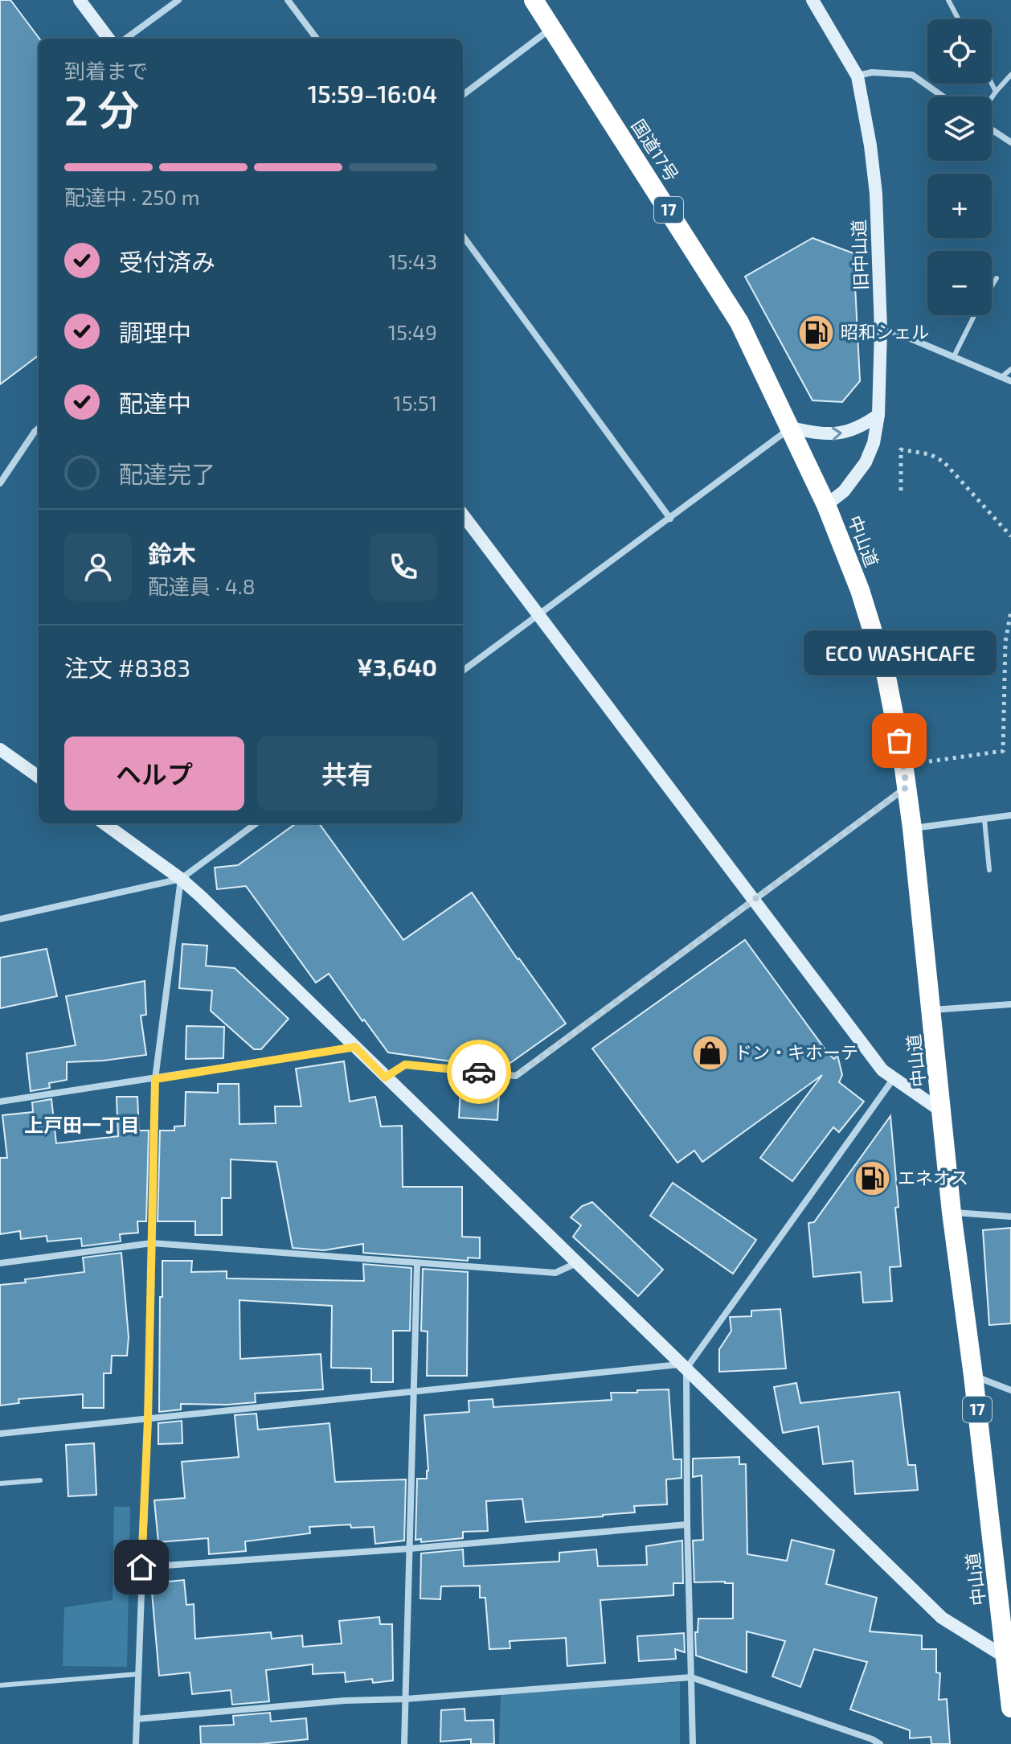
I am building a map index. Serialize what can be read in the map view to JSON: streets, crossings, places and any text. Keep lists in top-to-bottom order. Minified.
{"streets":{"highway":["国道17号","17","中山道"],"street":["旧中山道"]},"crossings":[["国道17号","中山道"],["旧中山道","中山道"]],"districts":["上戸田一丁目"],"places":{"fuel station":["昭和シェル","エネオス"],"other":["ECO WASHCAFE"],"shop":["ドン・キホーテ"]},"page":{"map_buttons":["+","−"],"heading":["2 分","到着まで","15:59–16:04"],"panel":["鈴木","配達員 · 4.8","注文 #8383","¥3,640"],"bar":"配達中 · 250 m","list":[["受付済み","15:43"],["調理中","15:49"],["配達中","15:51"],"配達完了"],"bubble":"ECO WASHCAFE","buttons":["ヘルプ","共有"]}}
